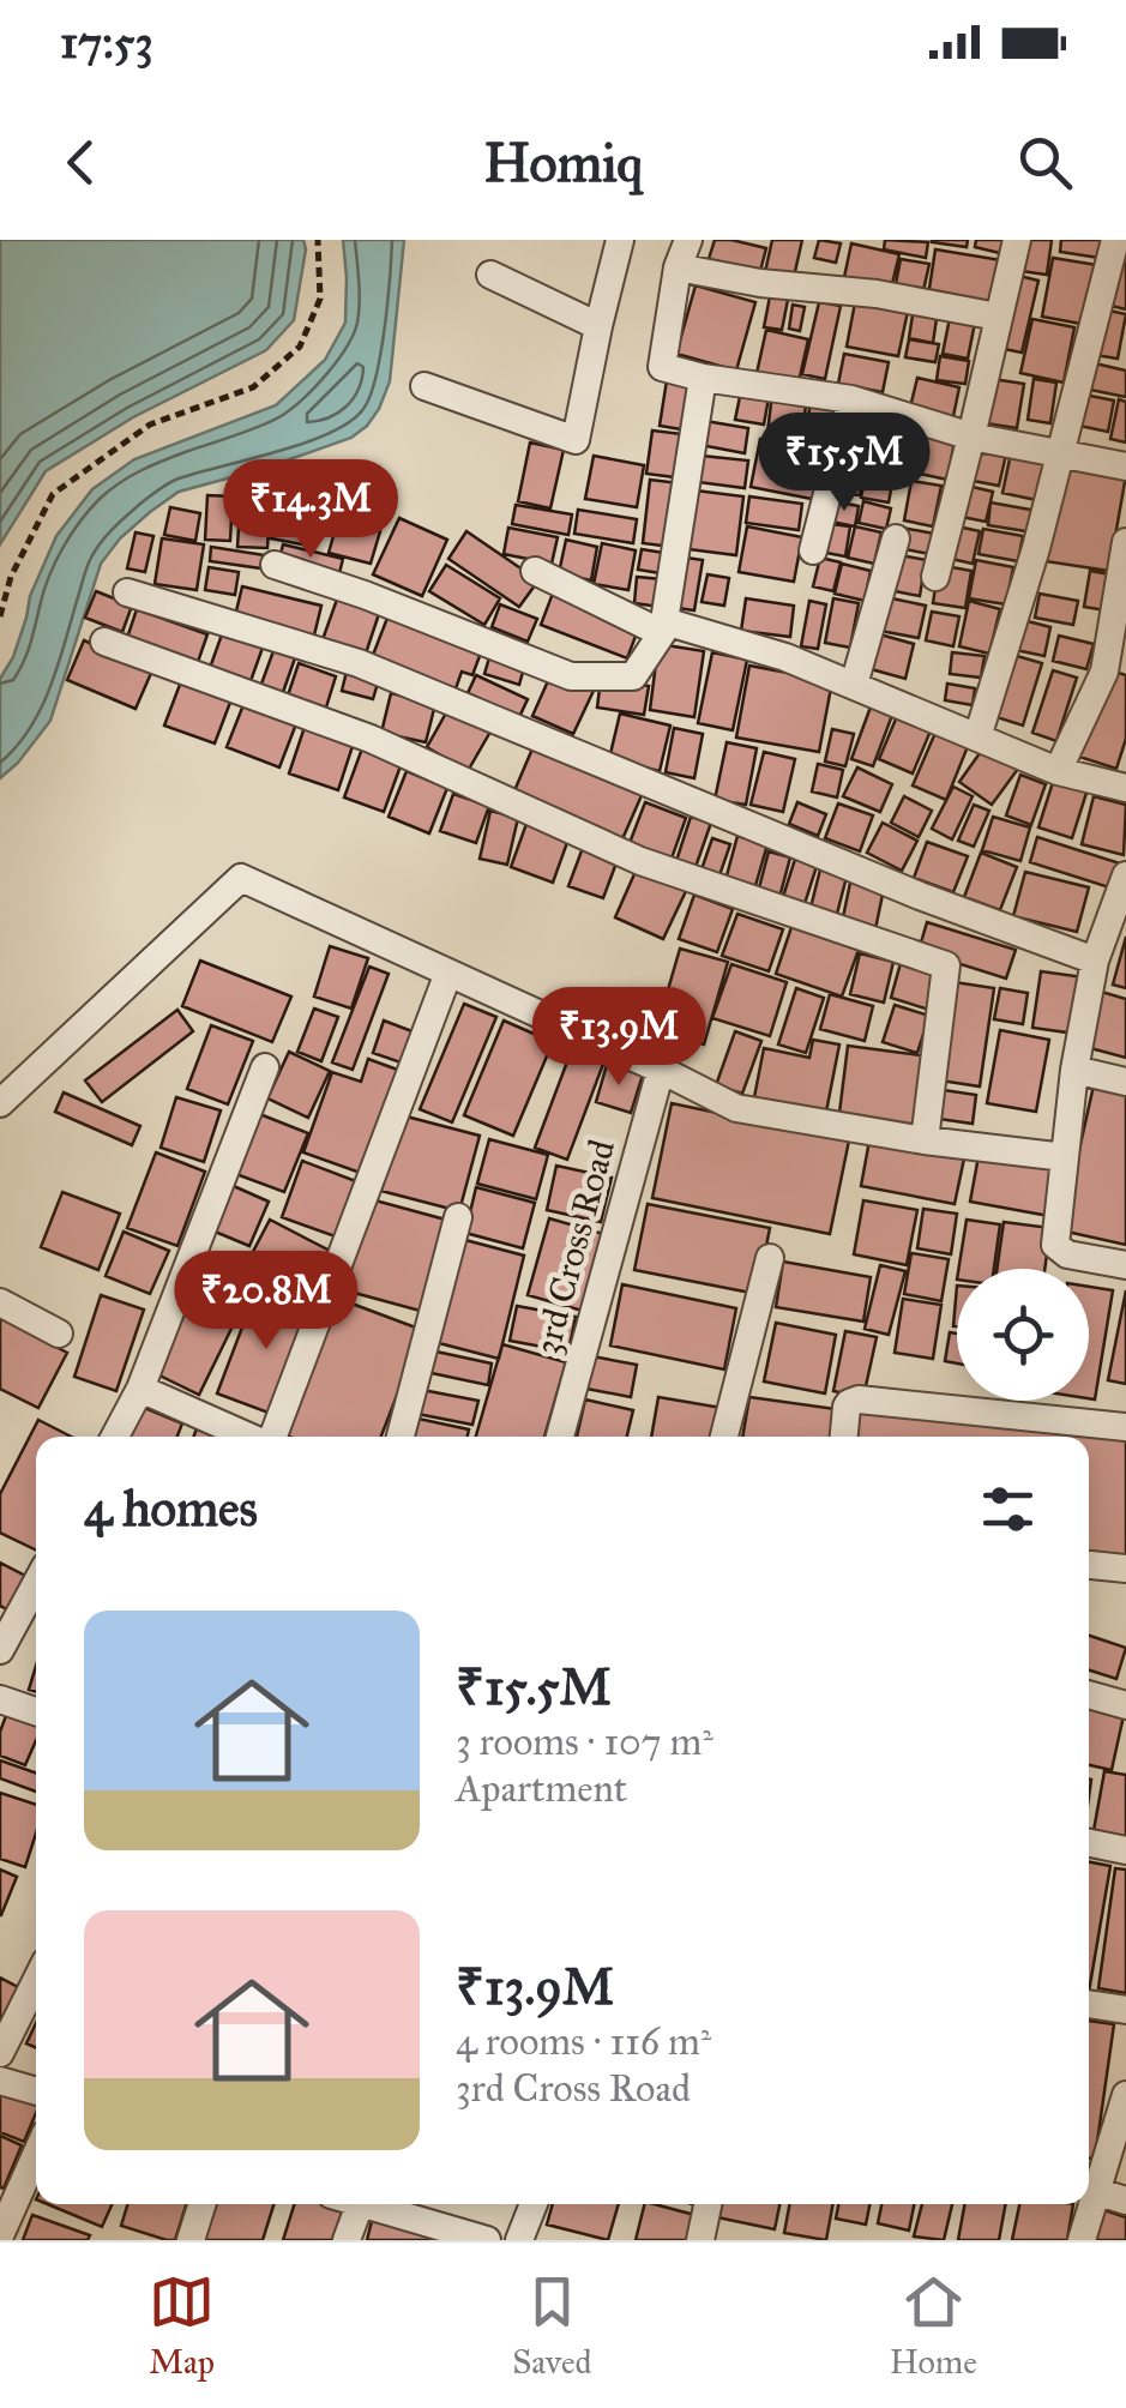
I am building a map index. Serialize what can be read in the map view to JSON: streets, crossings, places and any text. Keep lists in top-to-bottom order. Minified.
{"streets":{"street":["3rd Cross Road"]},"page":{"status":"17:53","header":"Homiq","price":["₹15.5M","₹14.3M","₹13.9M","₹20.8M"],"heading":"4 homes","list":[{"name":"₹15.5M","note":"3 rooms · 107 m² · Apartment"},{"name":"₹13.9M","note":"4 rooms · 116 m² · 3rd Cross Road"}],"tabs":["Map","Saved","Home"]}}
